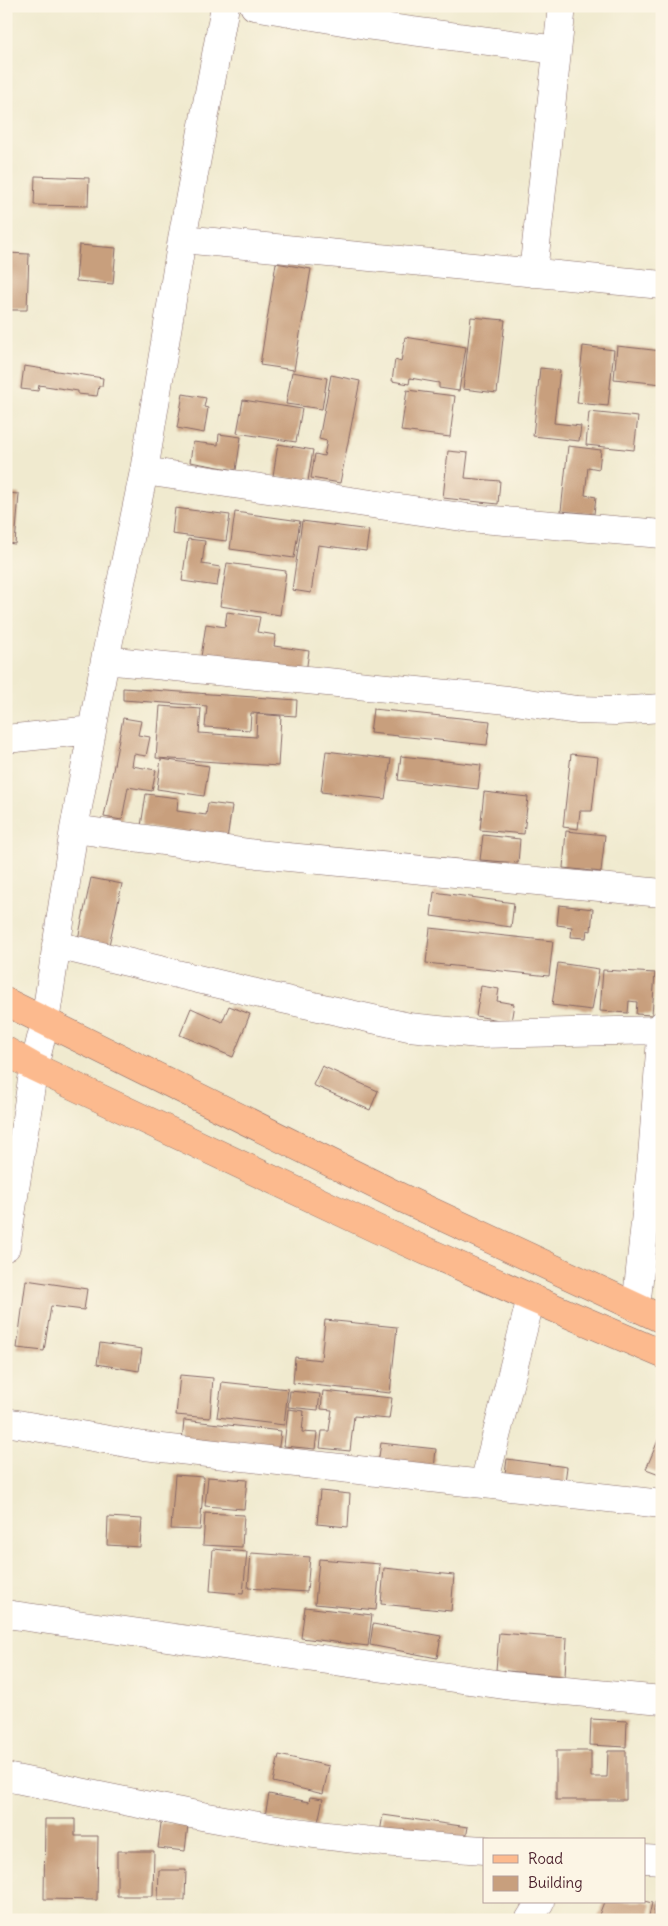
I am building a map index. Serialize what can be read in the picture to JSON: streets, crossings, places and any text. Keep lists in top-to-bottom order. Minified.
{"legend":["Road","Building"]}
